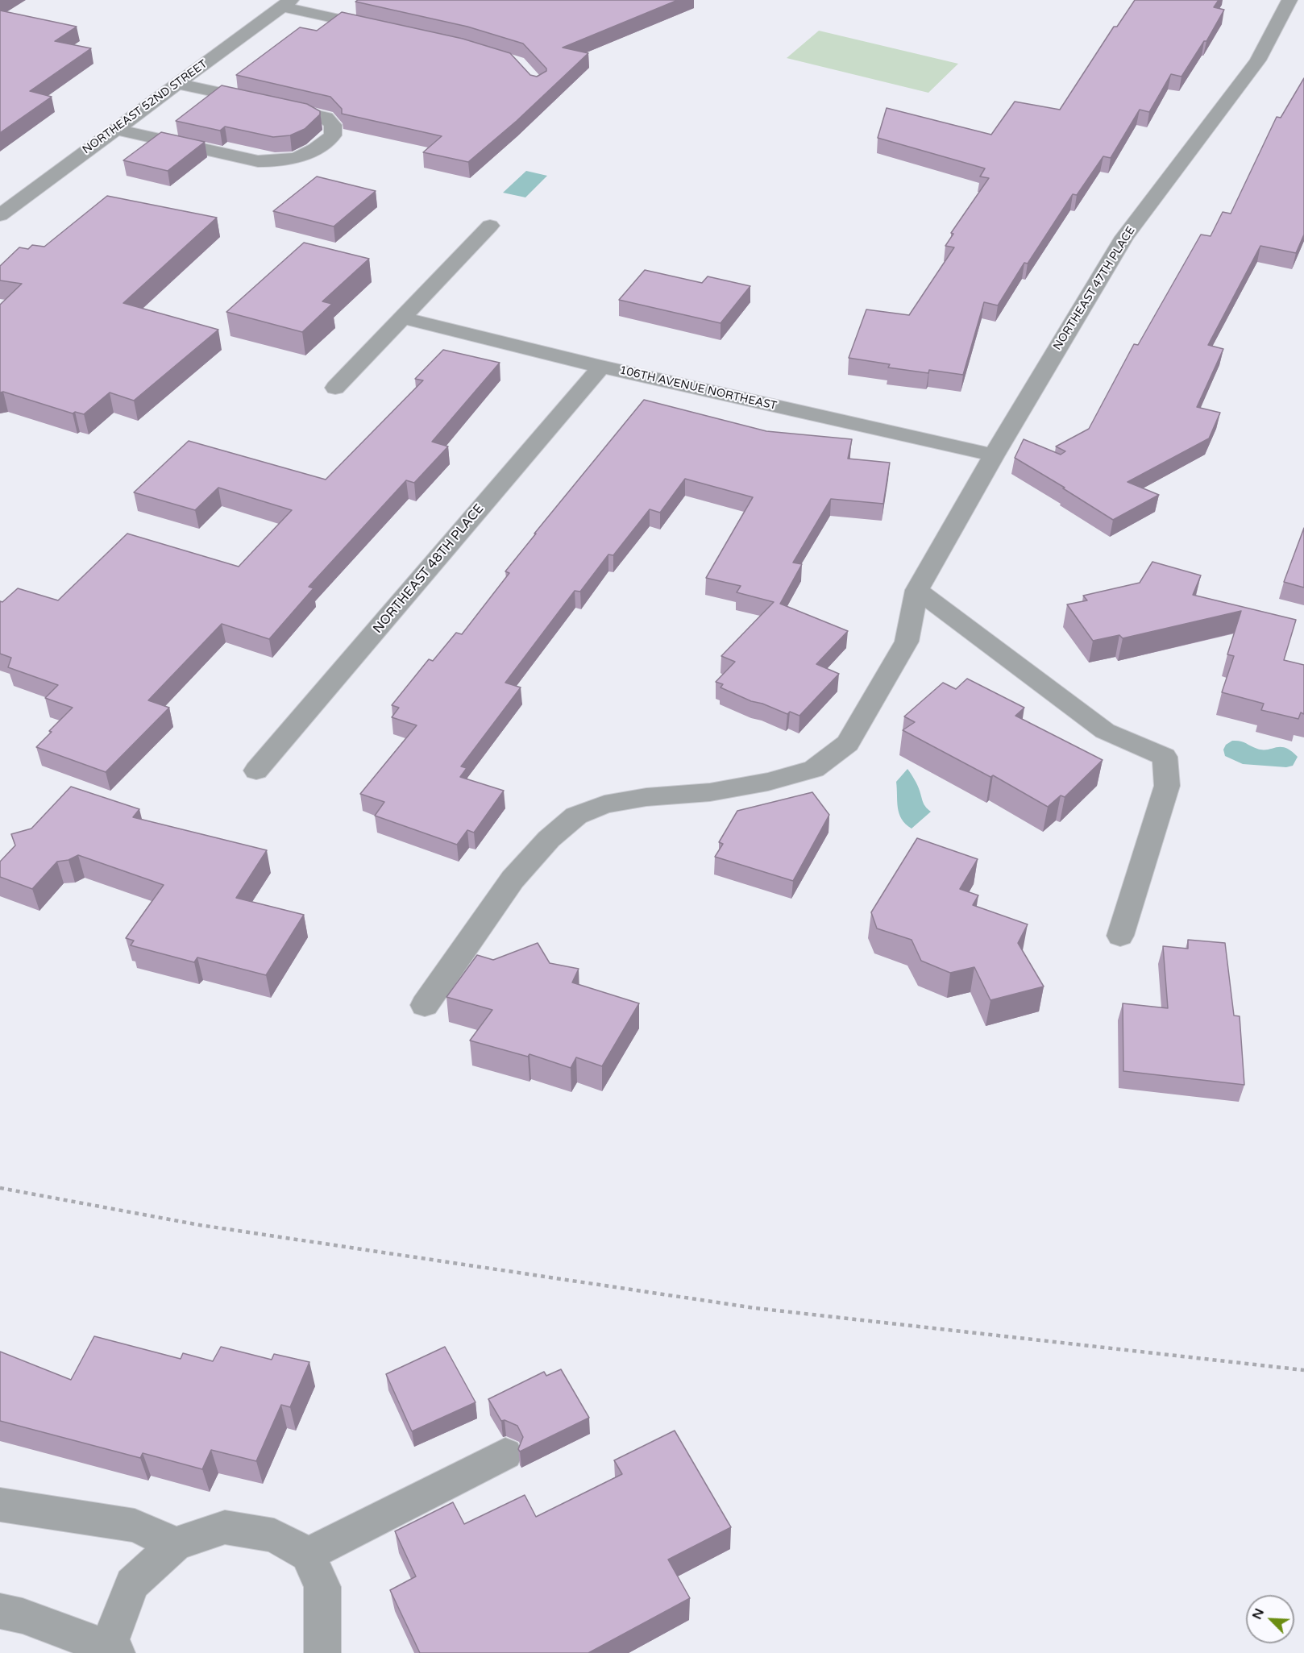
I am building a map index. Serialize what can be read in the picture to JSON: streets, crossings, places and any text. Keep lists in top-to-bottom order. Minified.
{"streets":{"street":["NORTHEAST 52ND STREET","NORTHEAST 47TH PLACE","106TH AVENUE NORTHEAST","NORTHEAST 48TH PLACE"]},"crossings":[["NORTHEAST 47TH PLACE","106TH AVENUE NORTHEAST"],["106TH AVENUE NORTHEAST","NORTHEAST 48TH PLACE"]],"north":"top left"}
